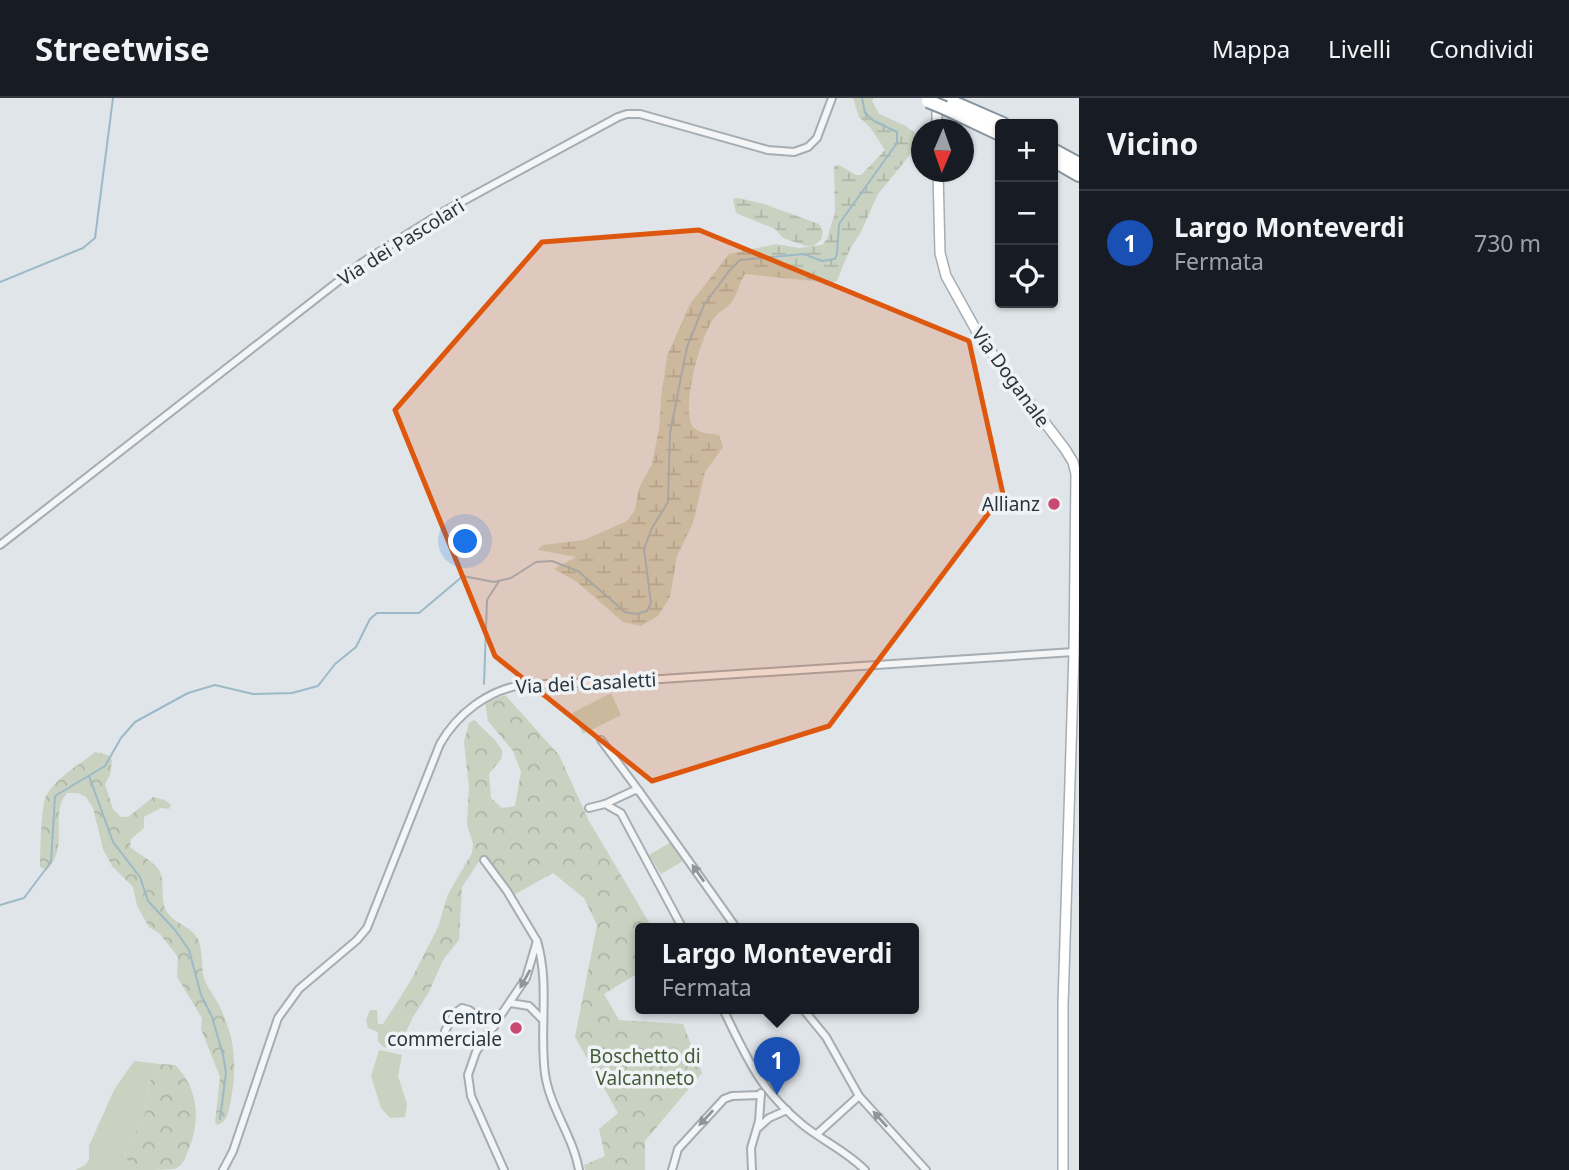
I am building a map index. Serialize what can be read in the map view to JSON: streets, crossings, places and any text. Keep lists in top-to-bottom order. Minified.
{"streets":{"main road":["Via Doganale"],"street":["Via dei Pascolari","Via dei Casaletti"]},"crossings":[["Via Doganale","Via dei Casaletti"]],"parks":["Boschetto di Valcanneto"],"places":["Allianz","Centro commerciale"],"north":"bottom","page":{"header":"Streetwise","nav":["Mappa","Livelli","Condividi"],"heading":"Vicino","map_buttons":["+","−"],"list":[{"mark":"1","name":"Largo Monteverdi","note":"Fermata","value":"730 m"}],"popup":["Largo Monteverdi","Fermata"],"pins":"1"}}
